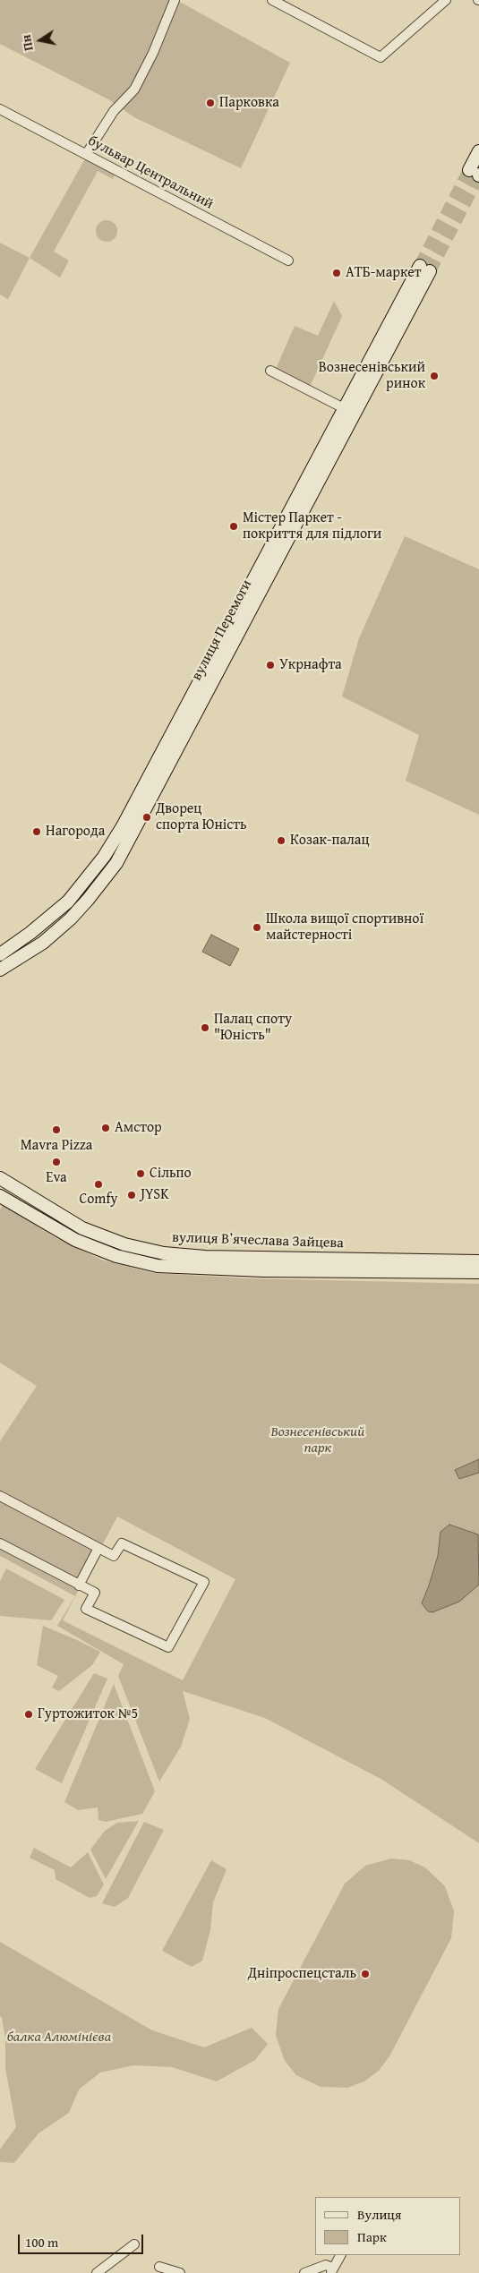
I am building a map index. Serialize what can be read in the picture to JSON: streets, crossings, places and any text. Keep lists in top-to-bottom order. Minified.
{"streets":{"main road":["вулиця Перемоги","вулиця Вʼячеслава Зайцева"],"street":["бульвар Центральний"]},"parks":["Вознесенівський парк","балка Алюмінієва"],"places":["Парковка","АТБ-маркет","Вознесенівський ринок","Містер Паркет - покриття для підлоги","Укрнафта","Дворец спорта Юність","Нагорода","Козак-палац","Школа вищої спортивної майстерності","Палац споту \"Юність\"","Амстор","Mavra Pizza","Eva","Сільпо","Comfy","JYSK","Гуртожиток №5","Дніпроспецсталь"],"legend":["Вулиця","Парк"],"scale_bar":"100 m","north":"left"}
